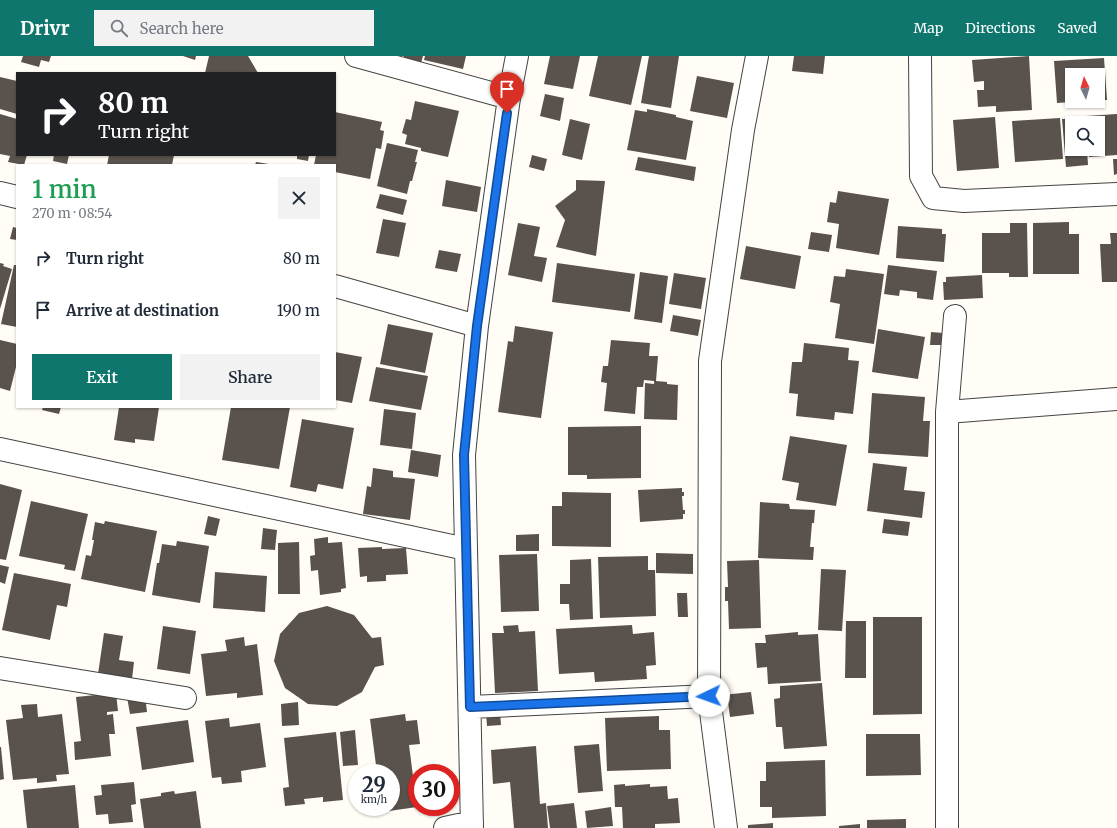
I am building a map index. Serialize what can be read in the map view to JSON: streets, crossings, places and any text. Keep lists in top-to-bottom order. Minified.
{"north":"top","page":{"header":"Drivr","search":"Search here","nav":["Map","Directions","Saved"],"turn":["80 m","Turn right"],"heading":["1 min","270 m · 08:54"],"list":[{"name":"Turn right","value":"80 m"},{"name":"Arrive at destination","value":"190 m"}],"buttons":["Exit","Share"],"speed":"29 km/h","limit":"30"}}
